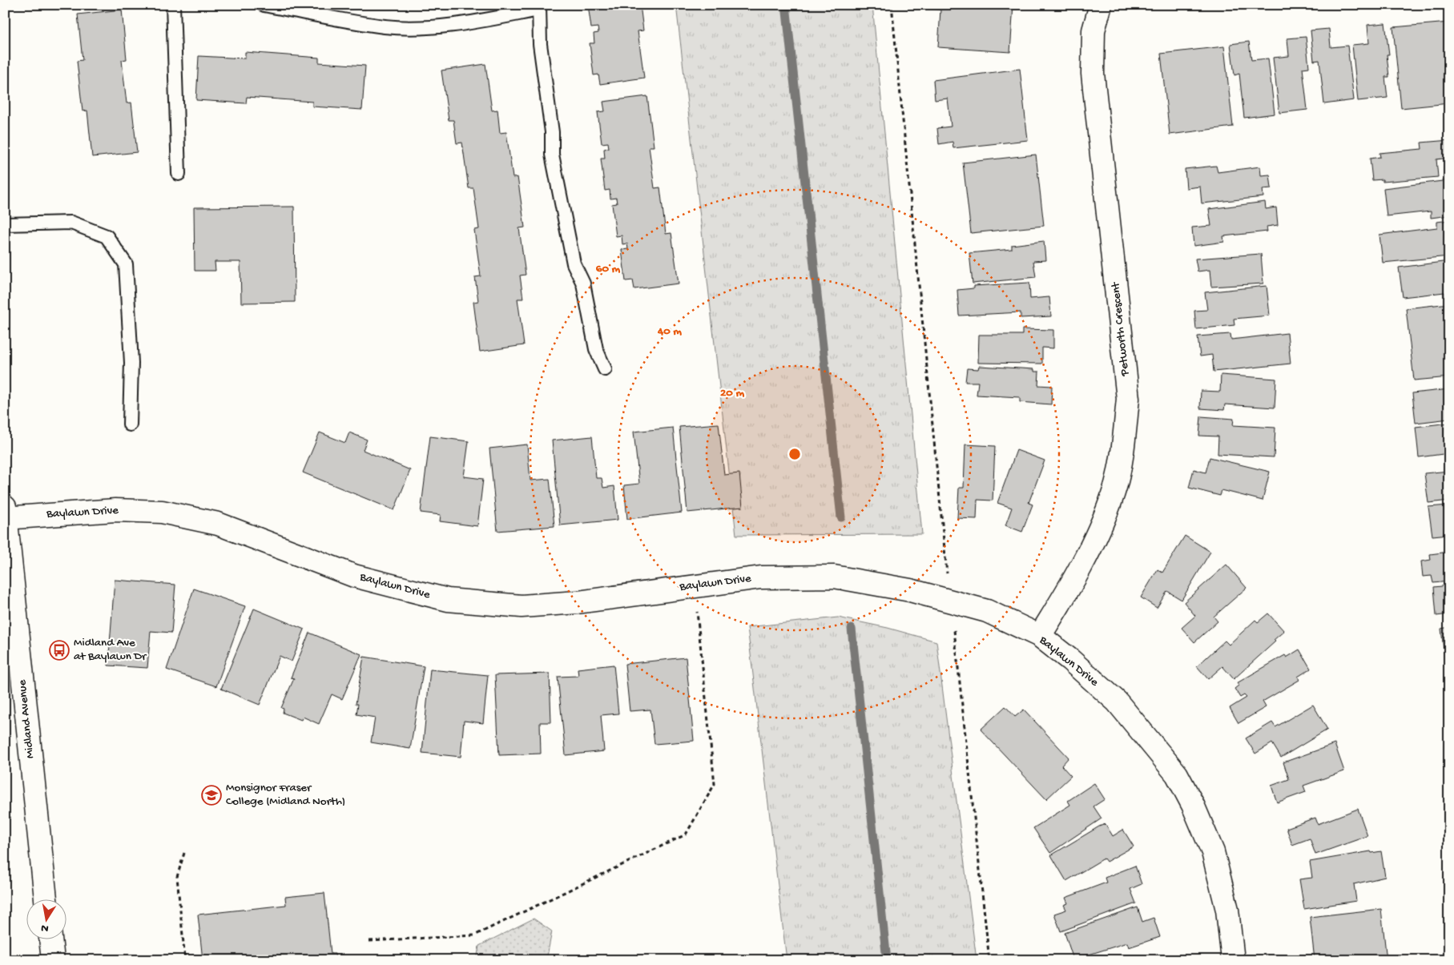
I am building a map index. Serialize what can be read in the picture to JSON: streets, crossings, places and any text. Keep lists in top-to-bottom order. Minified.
{"streets":{"street":["Petworth Crescent","Baylawn Drive","Midland Avenue"]},"crossings":[["Petworth Crescent","Baylawn Drive"],["Baylawn Drive","Midland Avenue"]],"places":{"bus stop":["Midland Ave at Baylawn Dr"],"school or university":["Monsignor Fraser College (Midland North)"]},"north":"bottom","rings":["60 m","40 m","20 m"]}
